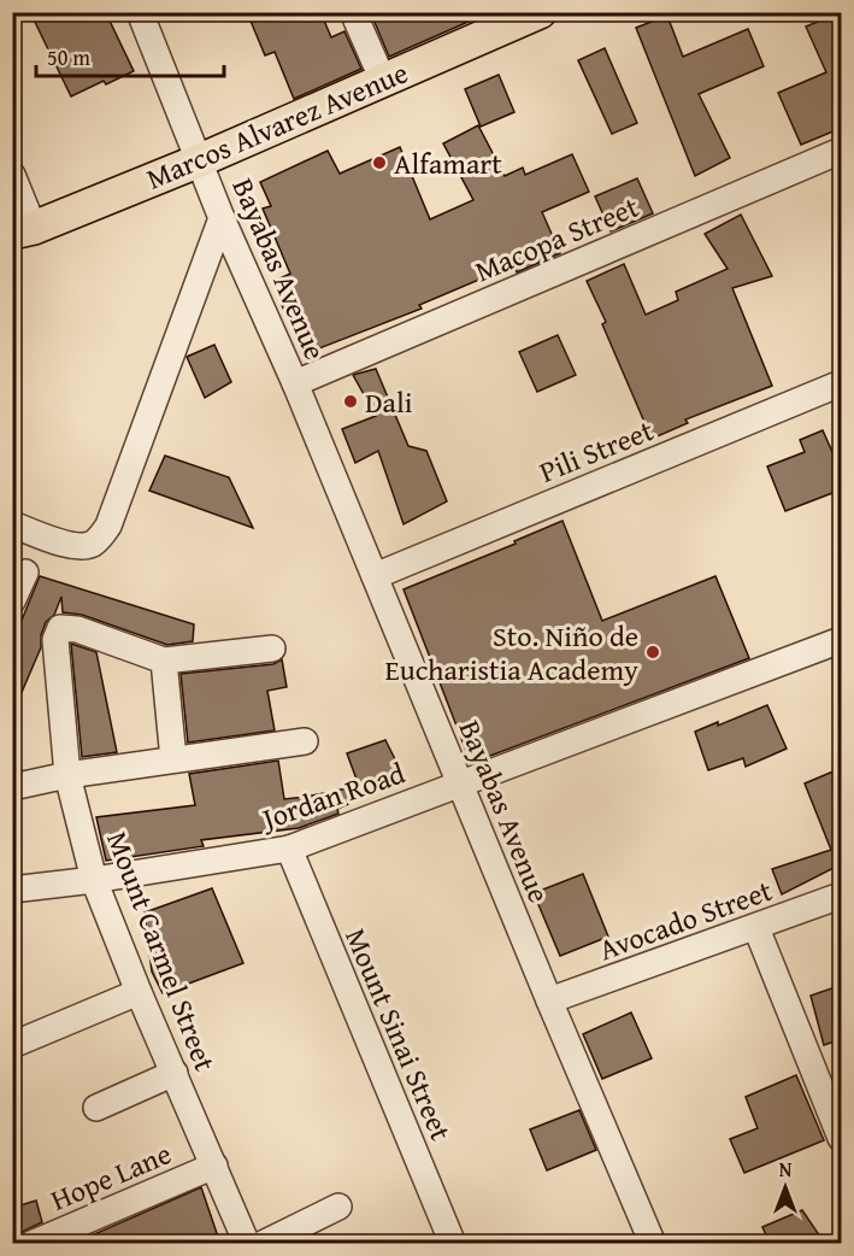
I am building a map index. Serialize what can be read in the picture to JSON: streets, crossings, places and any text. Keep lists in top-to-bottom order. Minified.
{"streets":{"main road":["Marcos Alvarez Avenue"],"street":["Macopa Street","Bayabas Avenue","Pili Street","Jordan Road","Avocado Street","Mount Carmel Street","Mount Sinai Street","Hope Lane"]},"crossings":[["Marcos Alvarez Avenue","Bayabas Avenue"],["Macopa Street","Bayabas Avenue"],["Bayabas Avenue","Pili Street"],["Bayabas Avenue","Jordan Road"],["Bayabas Avenue","Avocado Street"],["Jordan Road","Mount Carmel Street"],["Jordan Road","Mount Sinai Street"],["Mount Carmel Street","Hope Lane"]],"places":["Alfamart","Dali","Sto. Niño de Eucharistia Academy"],"scale_bar":"50 m","north":"top"}
